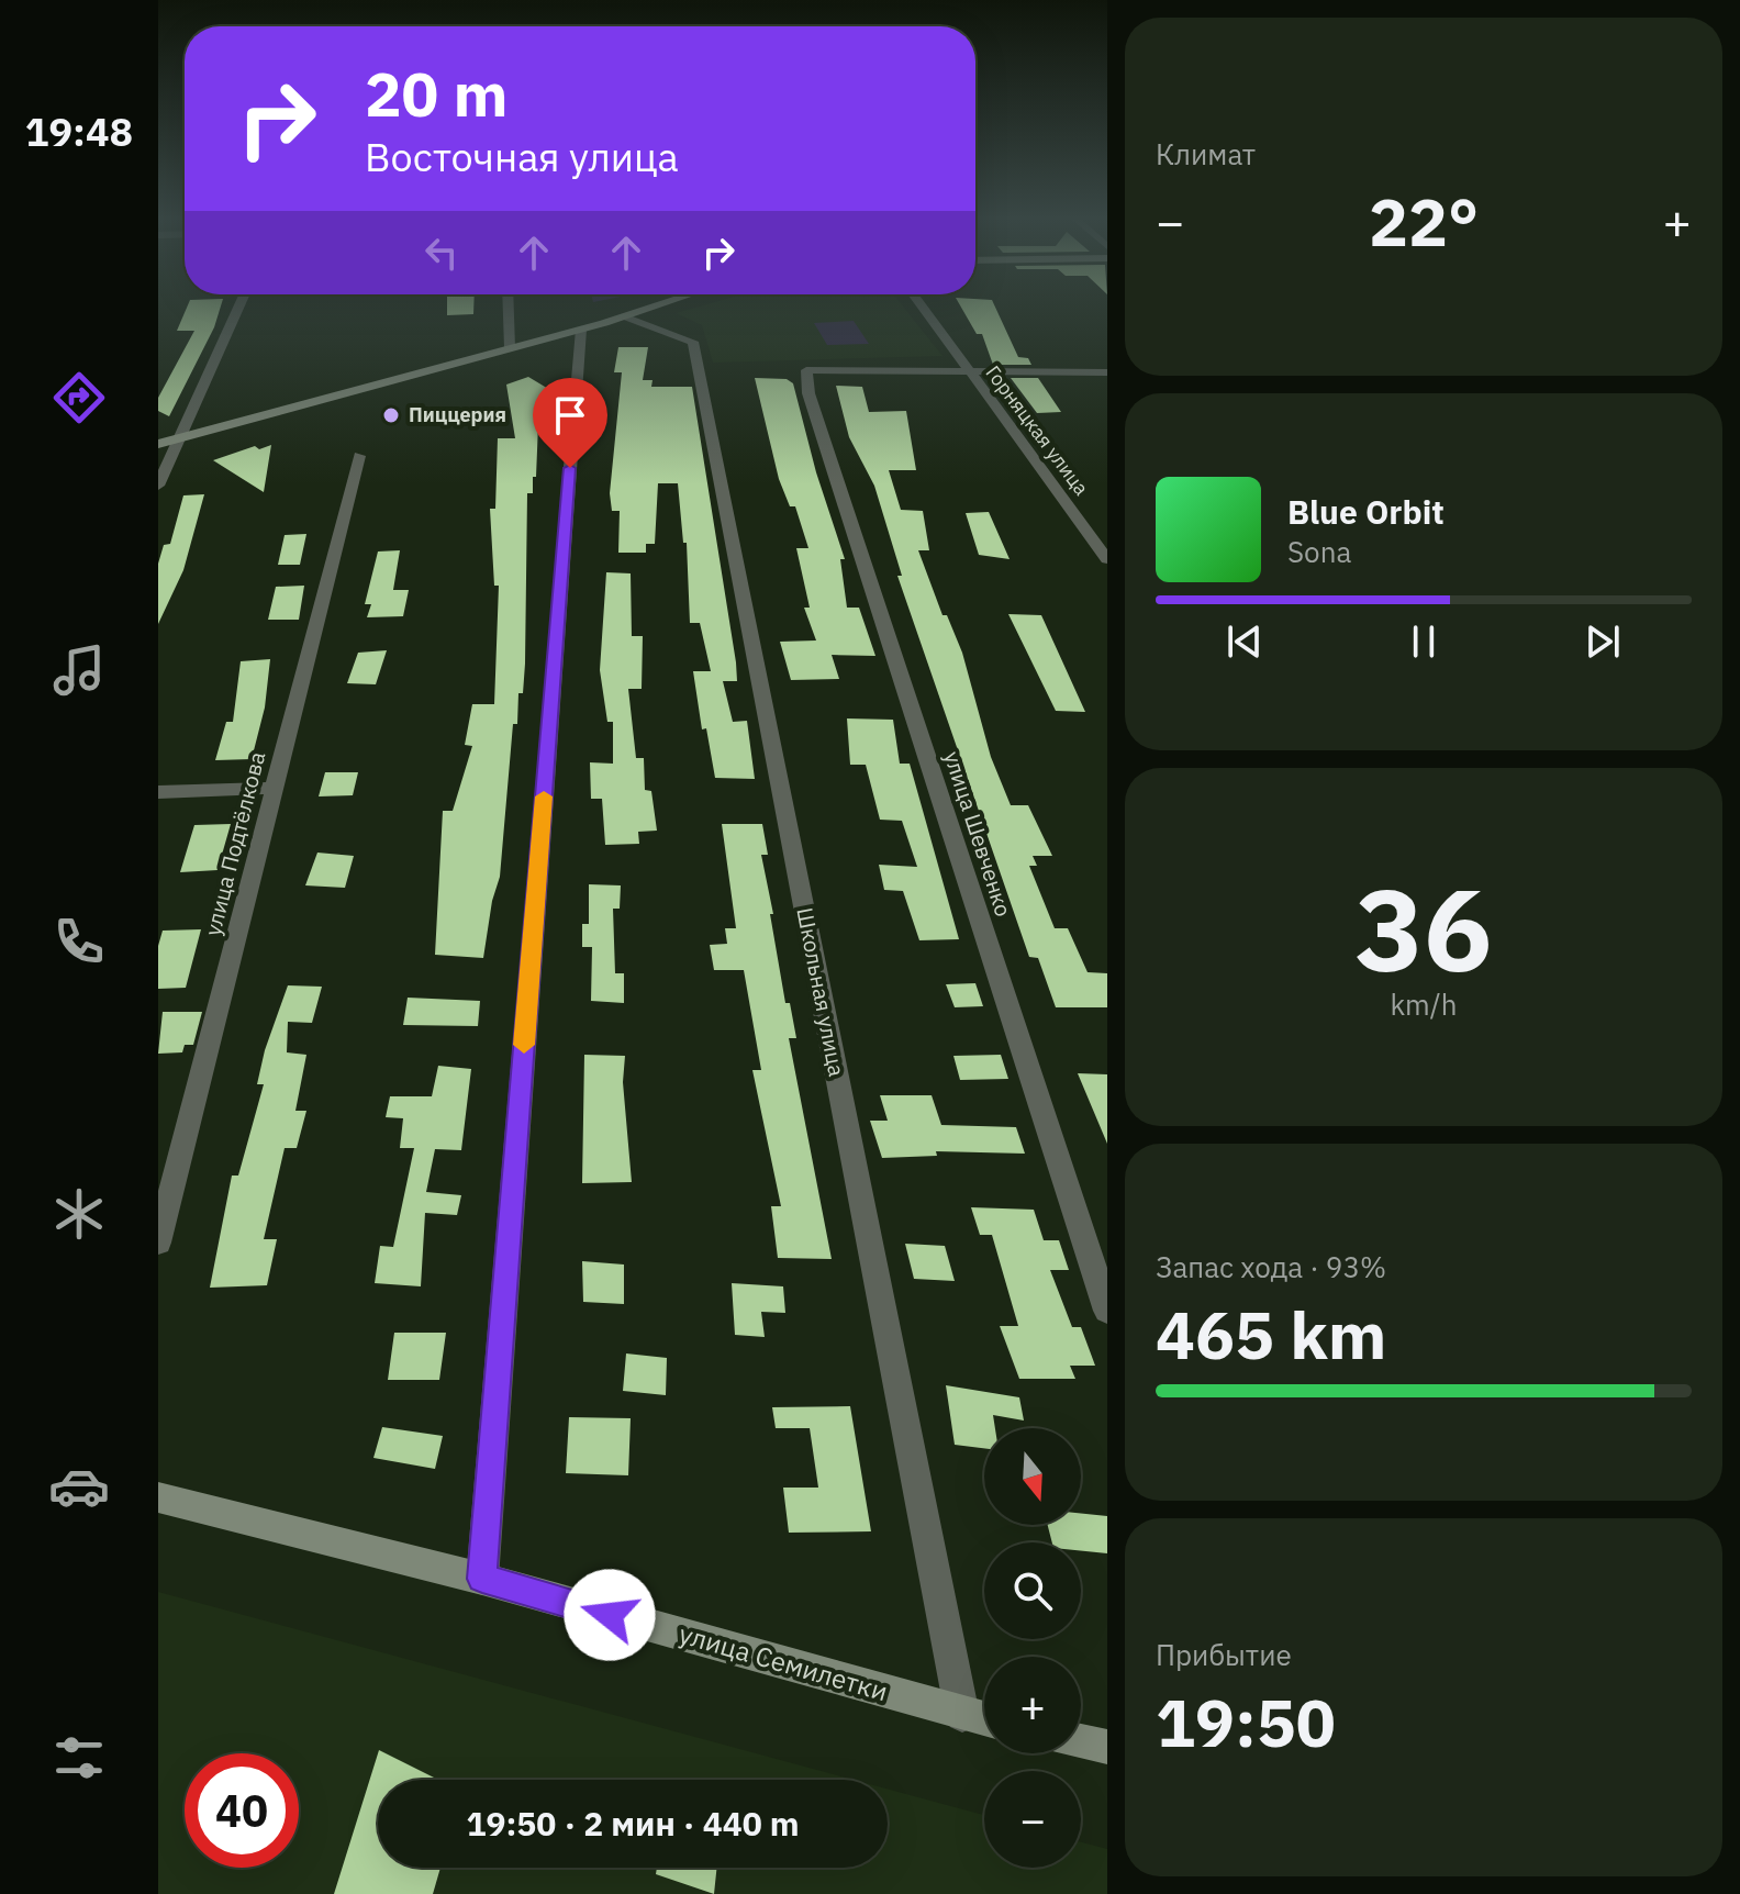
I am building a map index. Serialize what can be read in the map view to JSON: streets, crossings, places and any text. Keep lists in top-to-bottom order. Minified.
{"streets":{"street":["Горняцкая улица","улица Шевченко","улица Подтёлкова","Школьная улица","улица Семилетки"]},"crossings":[["Горняцкая улица","улица Шевченко"],["Школьная улица","улица Семилетки"]],"places":["Пиццерия"],"north":"bottom","page":{"tabs":"19:48","tile":["Климат",["36","km/h"],["Запас хода · 93%","465 km"],["Прибытие","19:50"]],"turn":["20 m","Восточная улица"],"heat":["−","22°","+"],"song":["Blue Orbit","Sona"],"map_buttons":["+","−"],"limit":"40","trip":"19:50 · 2 мин · 440 m"}}
